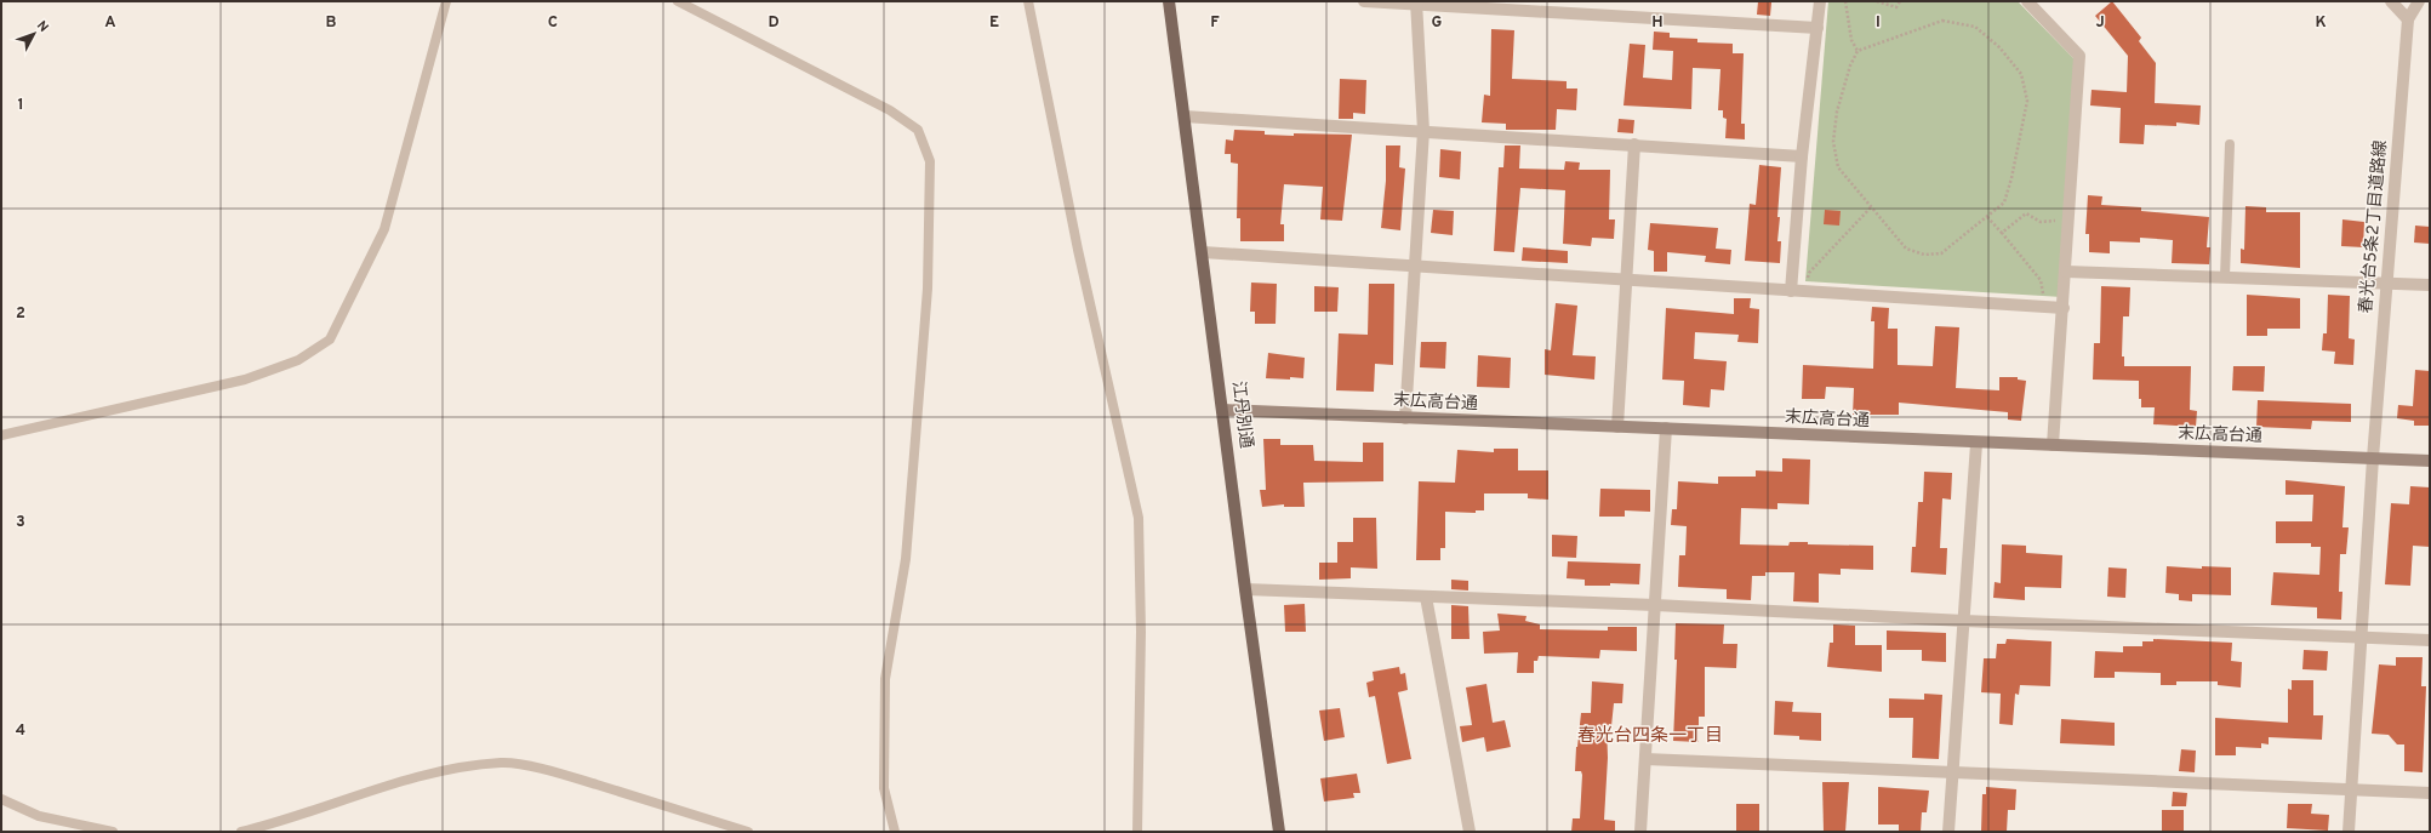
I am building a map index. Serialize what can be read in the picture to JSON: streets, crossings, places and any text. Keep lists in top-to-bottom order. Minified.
{"streets":{"main road":["江丹別通"],"street":["春光台5条2丁目道路線","末広高台通"]},"crossings":[["春光台5条2丁目道路線","末広高台通"],["末広高台通","江丹別通"]],"districts":["春光台四条一丁目"],"north":"top right","grid":{"columns":["A","B","C","D","E","F","G","H","I","J","K"],"rows":["1","2","3","4"]}}
